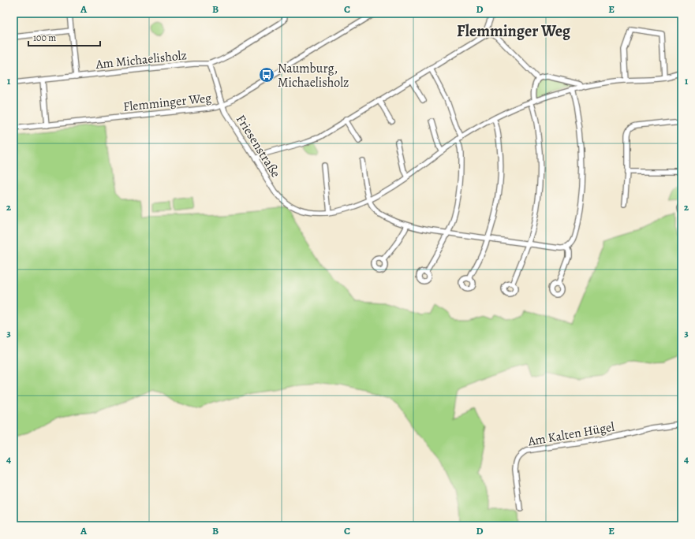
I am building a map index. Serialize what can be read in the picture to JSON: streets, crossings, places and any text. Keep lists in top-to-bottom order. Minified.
{"streets":{"street":["Am Michaelisholz","Flemminger Weg","Friesenstraße","Am Kalten Hügel"]},"crossings":[["Flemminger Weg","Friesenstraße"]],"districts":["Flemminger Weg"],"places":{"bus stop":["Naumburg, Michaelisholz"]},"scale_bar":"100 m","grid":{"columns":["A","B","C","D","E"],"rows":["1","2","3","4"]}}
